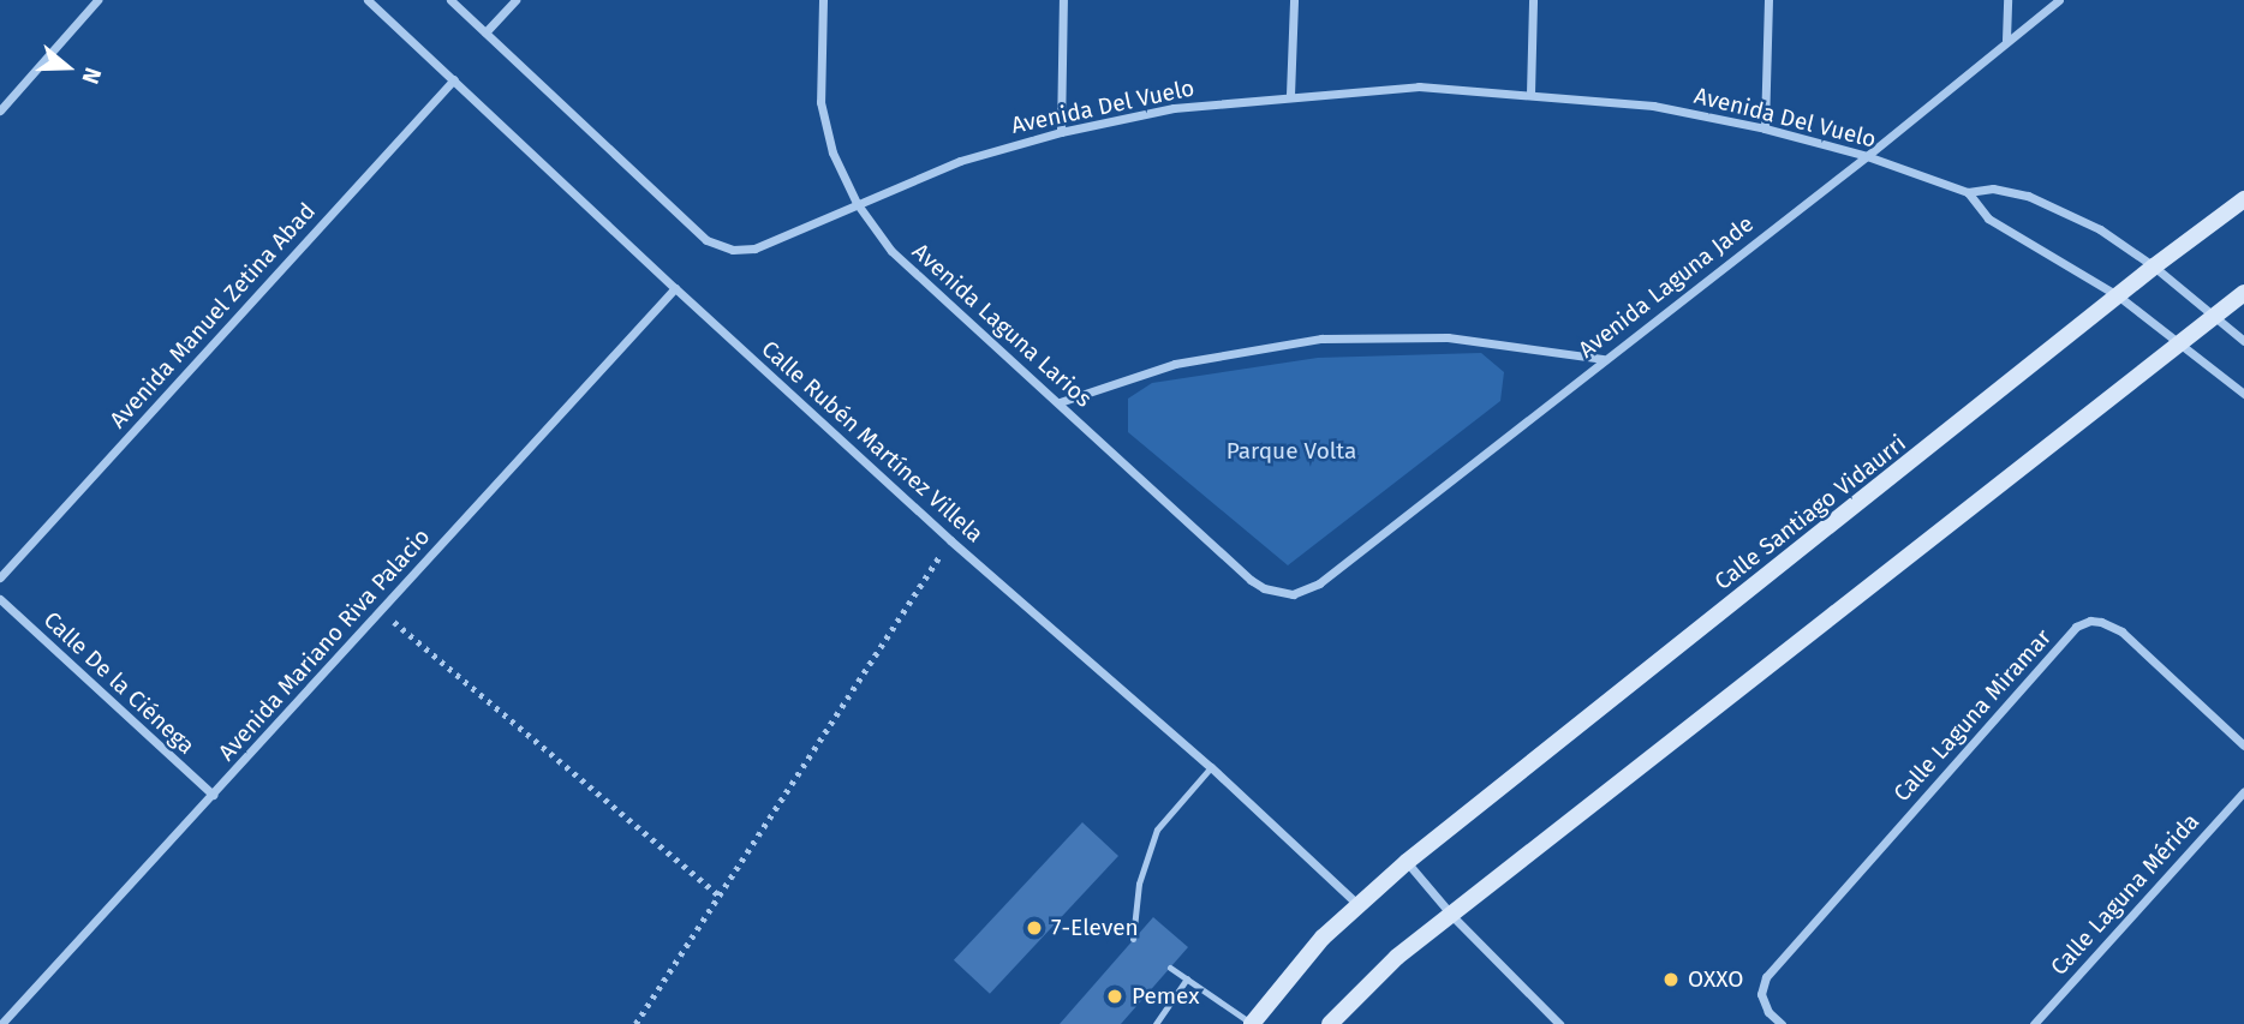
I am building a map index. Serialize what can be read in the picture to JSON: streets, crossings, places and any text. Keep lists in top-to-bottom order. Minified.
{"streets":{"main road":["Calle Santiago Vidaurri"],"street":["Avenida Del Vuelo","Avenida Laguna Jade","Avenida Manuel Zetina Abad","Avenida Laguna Larios","Calle Rubén Martínez Villela","Avenida Mariano Riva Palacio","Calle De la Ciénega","Calle Laguna Miramar","Calle Laguna Mérida"]},"crossings":[["Avenida Del Vuelo","Avenida Laguna Jade"],["Avenida Del Vuelo","Avenida Laguna Larios"],["Avenida Del Vuelo","Calle Santiago Vidaurri"],["Avenida Laguna Jade","Avenida Laguna Larios"],["Avenida Manuel Zetina Abad","Calle Rubén Martínez Villela"],["Calle Rubén Martínez Villela","Calle Santiago Vidaurri"],["Calle Rubén Martínez Villela","Avenida Mariano Riva Palacio"],["Avenida Mariano Riva Palacio","Calle De la Ciénega"]],"parks":["Parque Volta"],"places":["7-Eleven","OXXO","Pemex"],"north":"right"}
